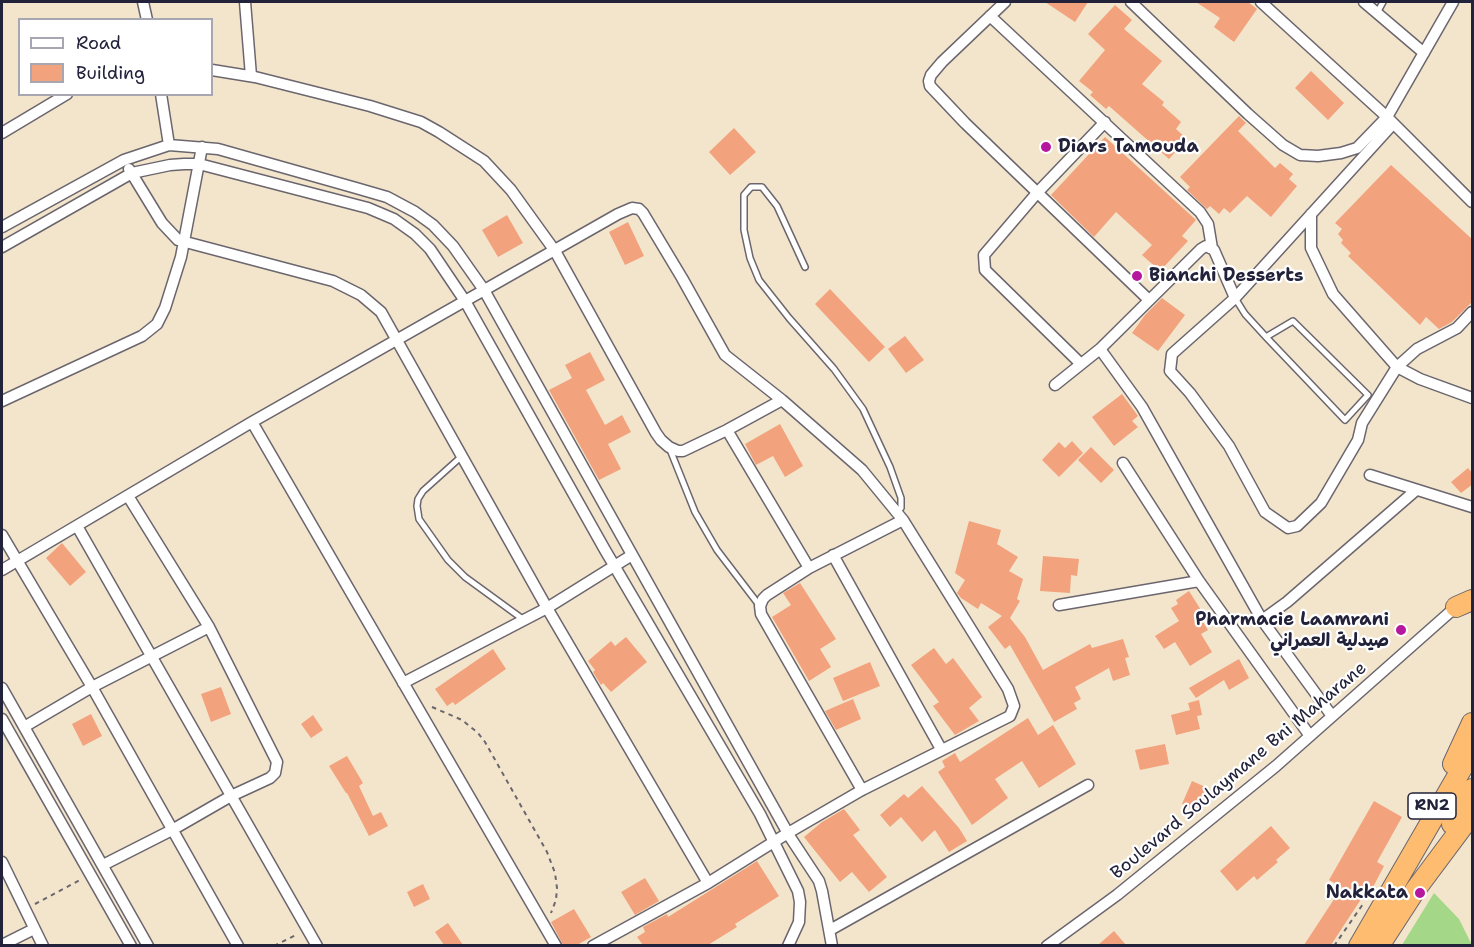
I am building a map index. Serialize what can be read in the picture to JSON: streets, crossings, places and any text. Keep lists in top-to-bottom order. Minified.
{"streets":{"highway":["RN2"],"street":["Boulevard Soulaymane Bni Maharane"]},"places":["Diars Tamouda","Bianchi Desserts","Pharmacie Laamrani صيدلية العمراني","Nakkata"],"legend":["Road","Building"]}
